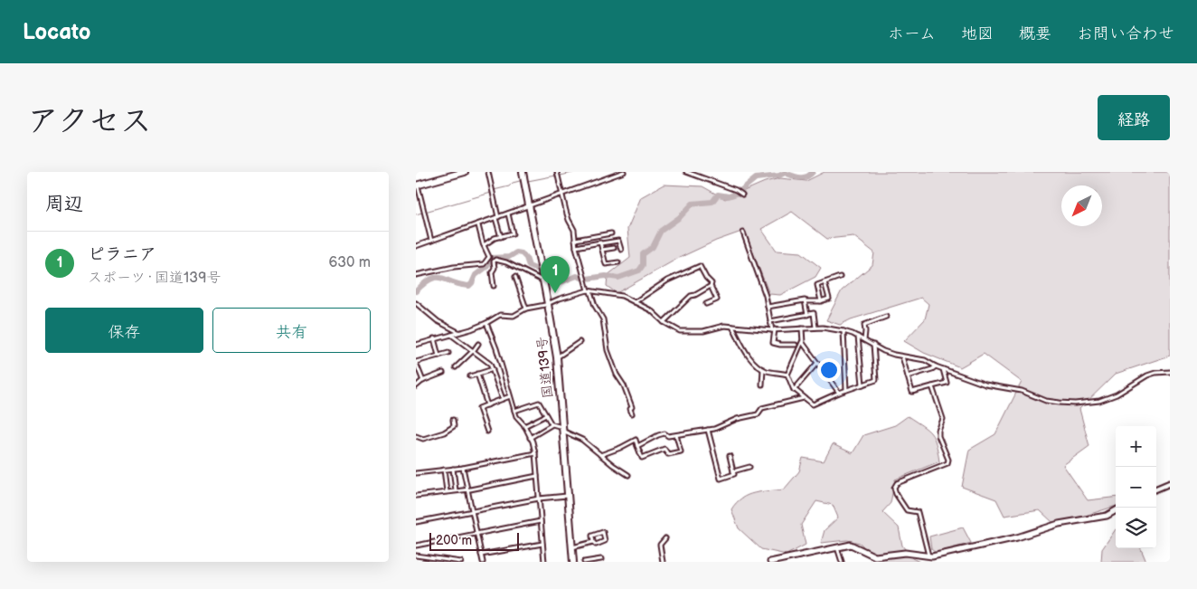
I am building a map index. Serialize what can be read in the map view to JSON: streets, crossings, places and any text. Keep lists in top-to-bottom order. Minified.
{"streets":{"highway":["国道139号"]},"scale_bar":"200 m","north":"bottom left","page":{"header":"Locato","nav":["ホーム","地図","概要","お問い合わせ"],"title":"アクセス","buttons":["経路",["保存","共有"]],"heading":"周辺","list":[{"mark":"1","name":"ピラニア","note":"スポーツ · 国道139号","value":"630 m"}],"pins":"1","map_buttons":["+","−"],"scale":"200 m"}}
